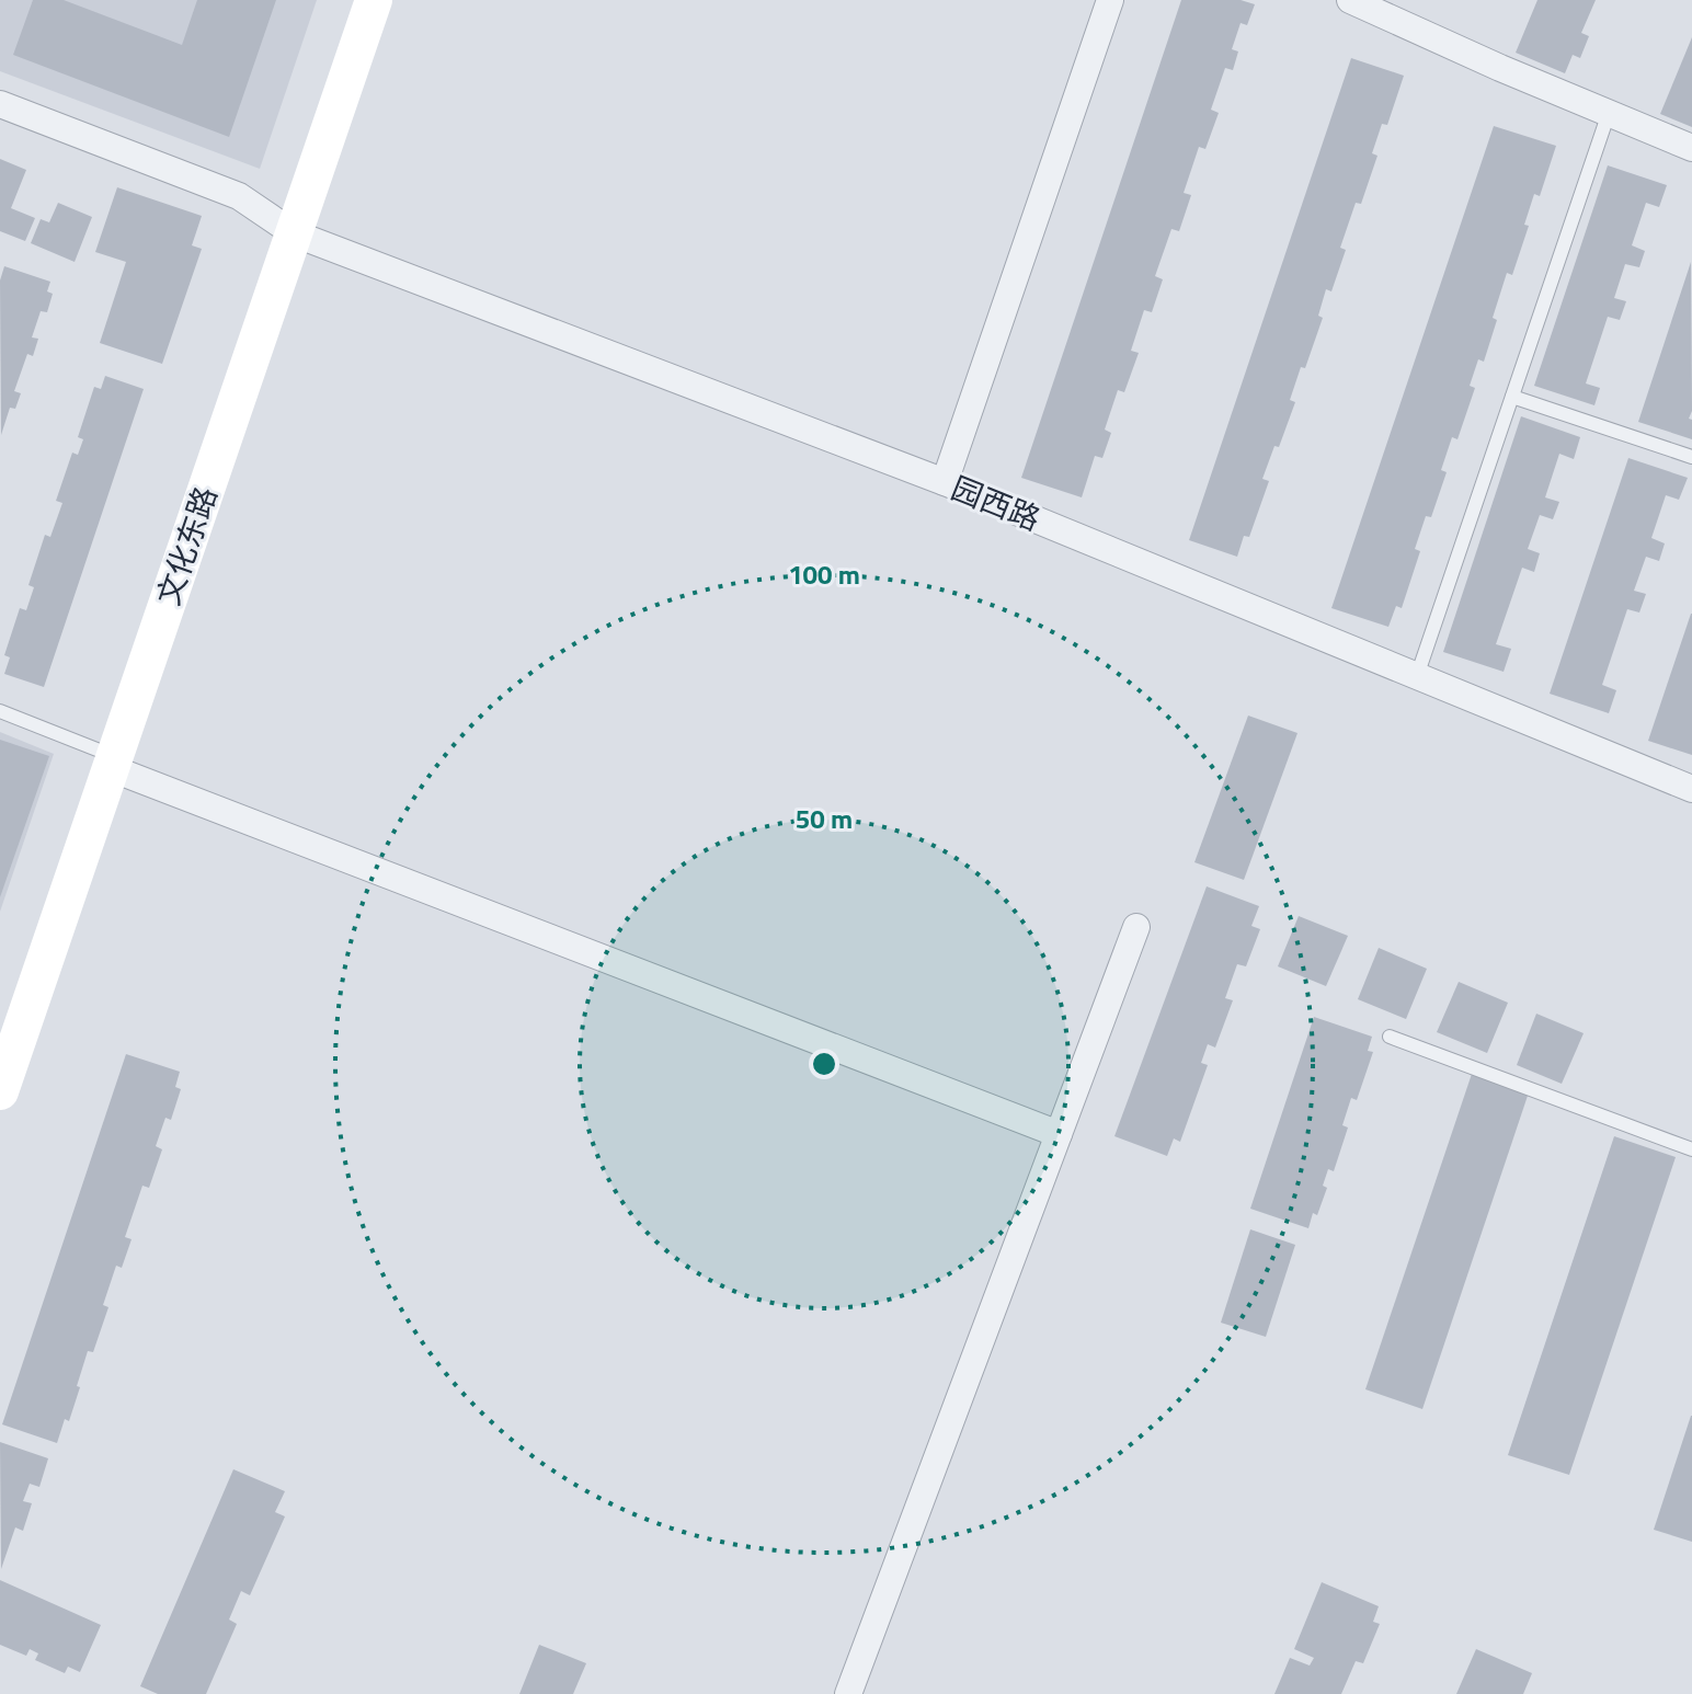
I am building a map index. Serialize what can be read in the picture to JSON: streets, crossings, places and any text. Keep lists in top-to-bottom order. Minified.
{"streets":{"street":["园西路","文化东路"]},"crossings":[["园西路","文化东路"]],"rings":["100 m","50 m"]}
